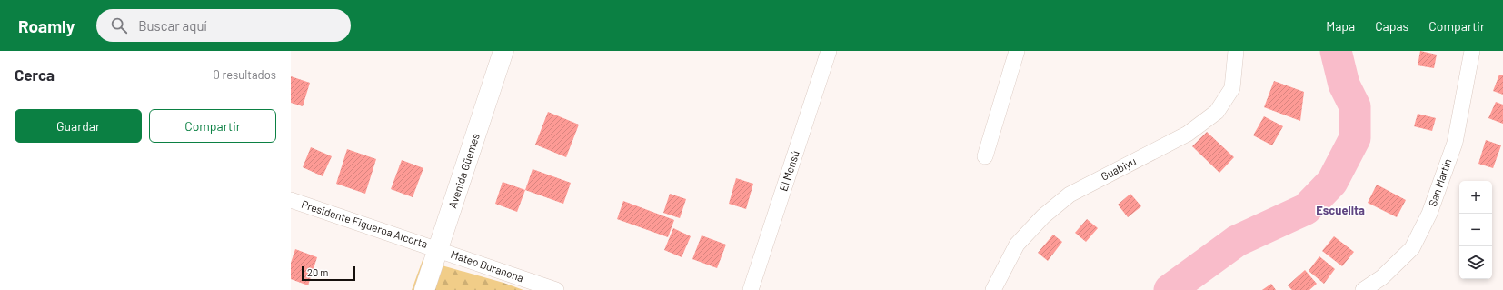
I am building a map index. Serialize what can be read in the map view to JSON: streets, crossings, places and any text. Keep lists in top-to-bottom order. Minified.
{"streets":{"main road":["Avenida Güemes"],"street":["Guabiyu","El Mensú","San Martín","Presidente Figueroa Alcorta","Mateo Duranona"]},"crossings":[["Avenida Güemes","Presidente Figueroa Alcorta"],["Avenida Güemes","Mateo Duranona"],["Presidente Figueroa Alcorta","Mateo Duranona"]],"districts":["Escuelita"],"scale_bar":"20 m","page":{"header":"Roamly","search":"Buscar aquí","nav":["Mapa","Capas","Compartir"],"heading":["Cerca","0 resultados"],"buttons":["Guardar","Compartir"],"map_buttons":["+","−"],"scale":"20 m"}}
